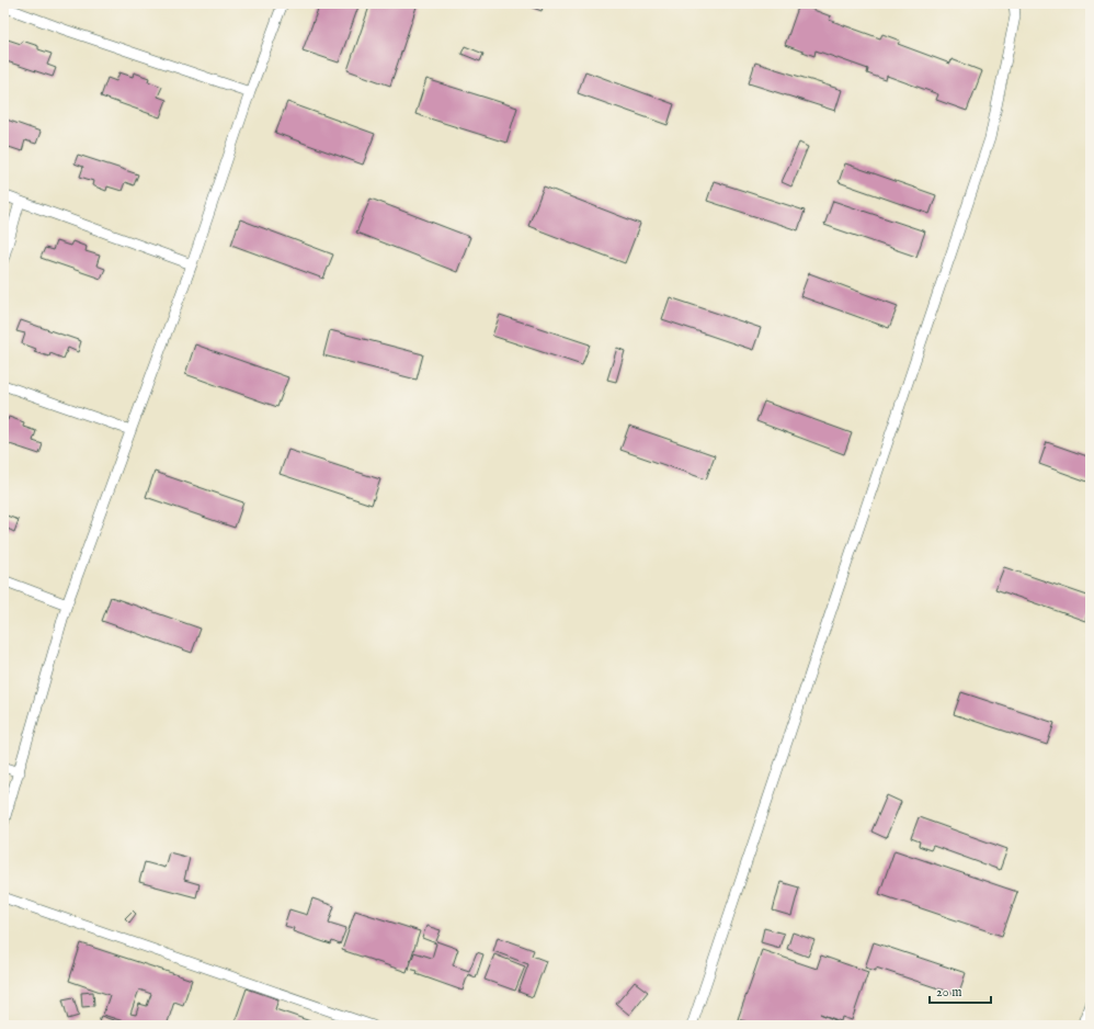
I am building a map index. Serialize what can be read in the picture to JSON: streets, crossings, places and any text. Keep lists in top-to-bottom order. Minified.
{"scale_bar":"20 m"}
